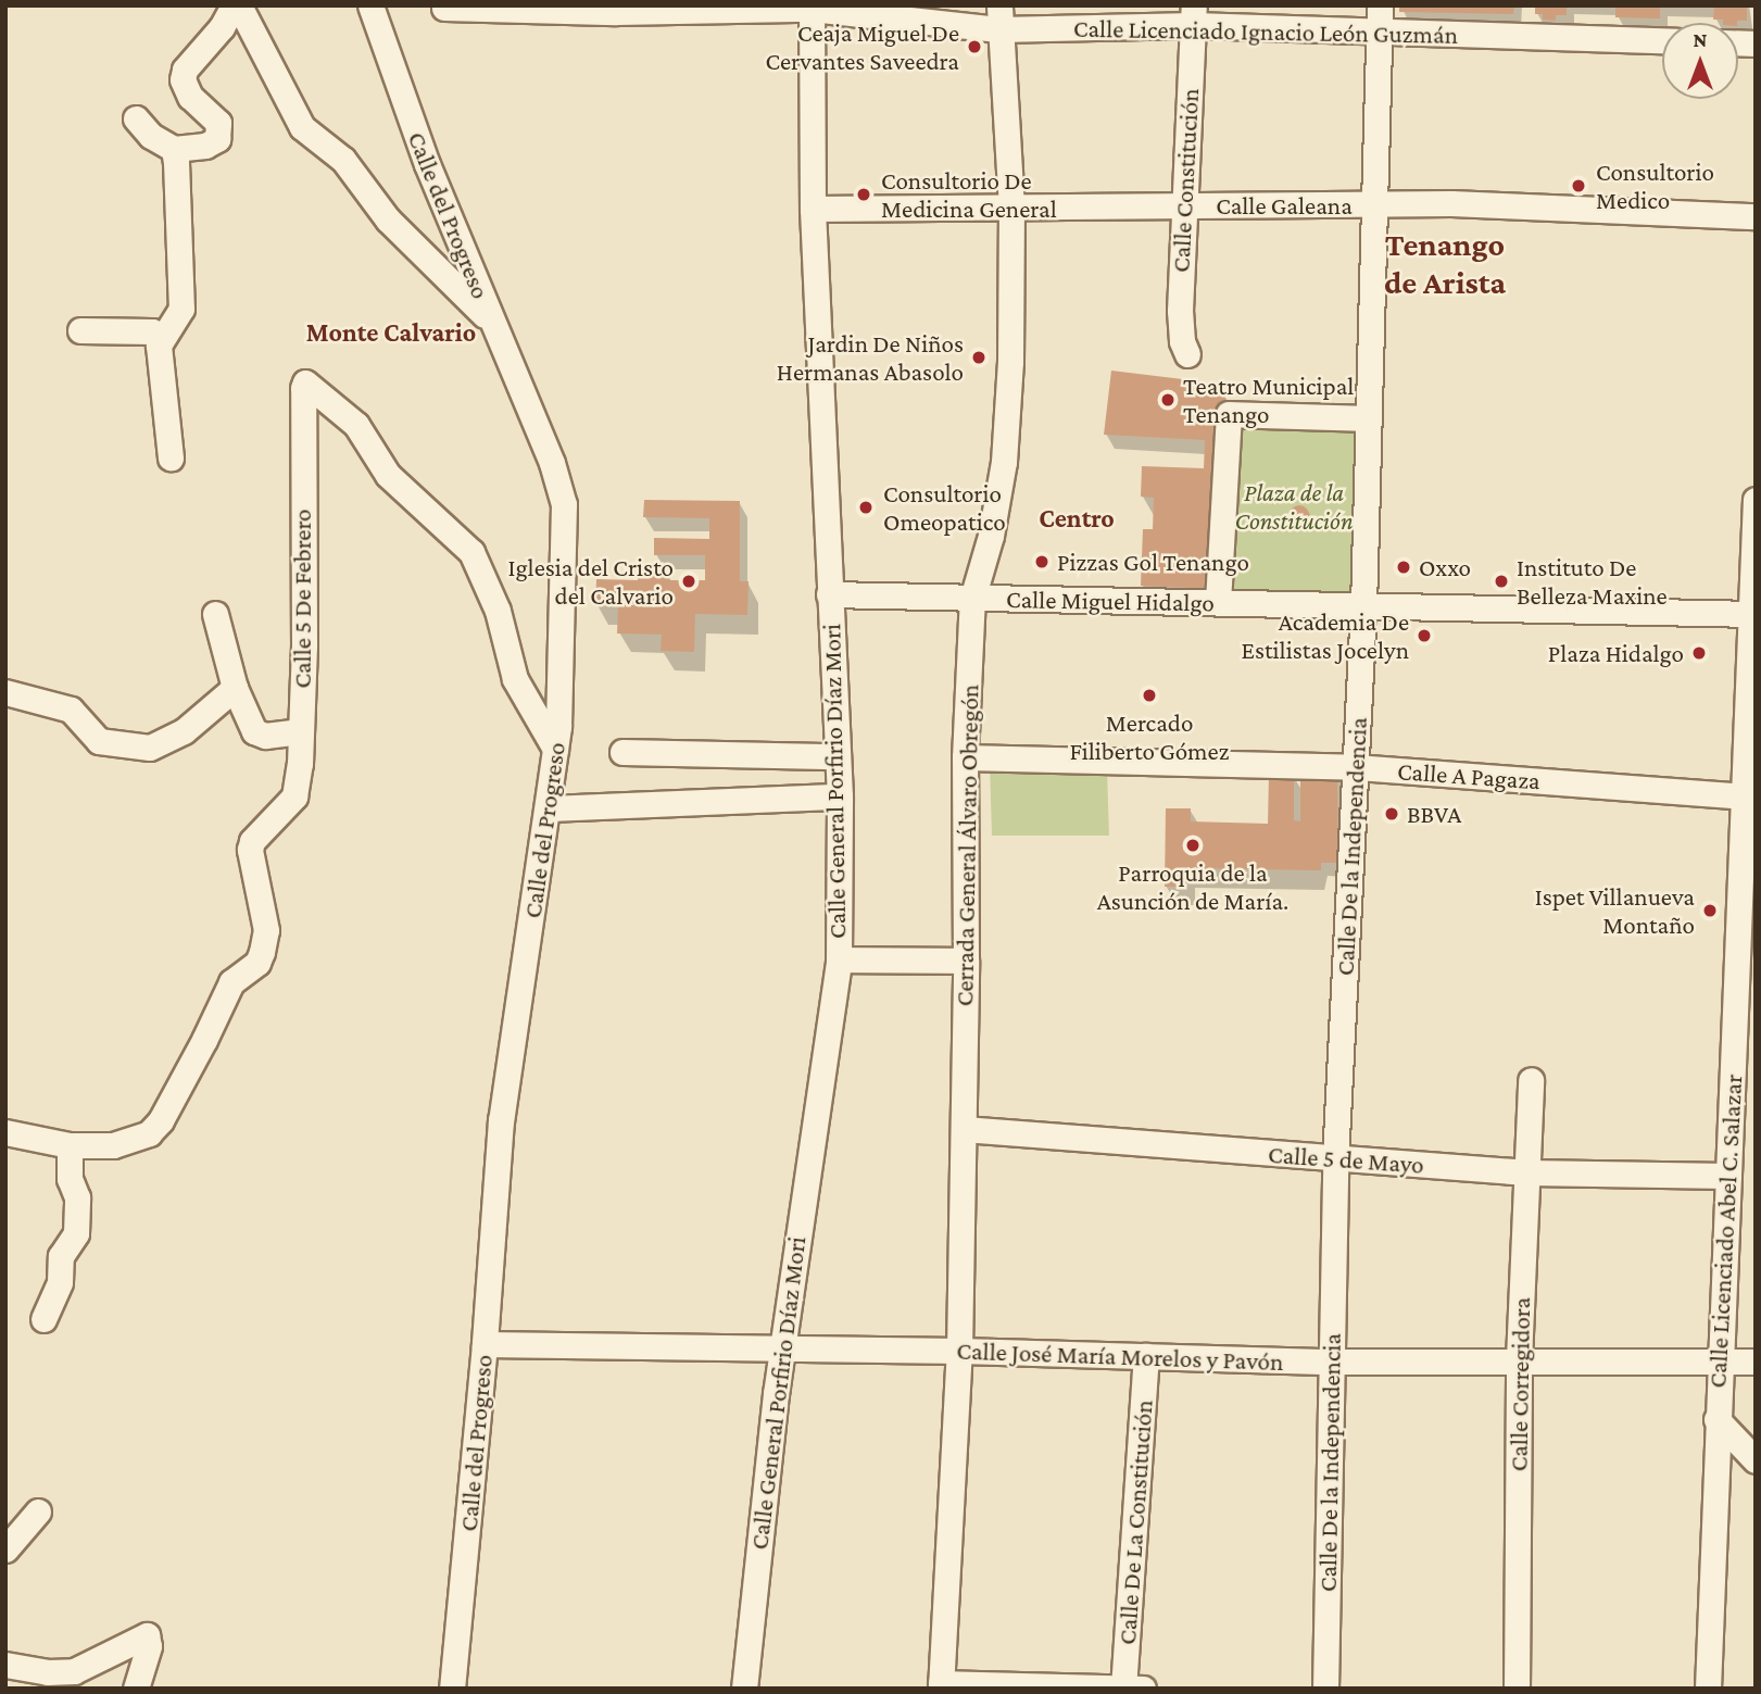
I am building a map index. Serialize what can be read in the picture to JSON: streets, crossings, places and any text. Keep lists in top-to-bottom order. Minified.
{"streets":{"street":["Calle Licenciado Ignacio León Guzmán","Calle Constitución","Calle Galeana","Calle del Progreso","Calle 5 De Febrero","Calle Miguel Hidalgo","Calle A Pagaza","Calle General Porfirio Díaz Mori","Cerrada General Álvaro Obregón","Calle De la Independencia","Calle 5 de Mayo","Calle Licenciado Abel C. Salazar","Calle José María Morelos y Pavón","Calle Corregidora","Calle De La Constitución"]},"crossings":[["Calle Licenciado Ignacio León Guzmán","Calle Constitución"],["Calle Licenciado Ignacio León Guzmán","Calle General Porfirio Díaz Mori"],["Calle Licenciado Ignacio León Guzmán","Cerrada General Álvaro Obregón"],["Calle Licenciado Ignacio León Guzmán","Calle De la Independencia"],["Calle Constitución","Calle Galeana"],["Calle Galeana","Calle General Porfirio Díaz Mori"],["Calle Galeana","Cerrada General Álvaro Obregón"],["Calle Galeana","Calle De la Independencia"],["Calle del Progreso","Calle 5 De Febrero"],["Calle del Progreso","Calle José María Morelos y Pavón"],["Calle Miguel Hidalgo","Calle General Porfirio Díaz Mori"],["Calle Miguel Hidalgo","Cerrada General Álvaro Obregón"],["Calle Miguel Hidalgo","Calle De la Independencia"],["Calle Miguel Hidalgo","Calle Licenciado Abel C. Salazar"],["Calle A Pagaza","Cerrada General Álvaro Obregón"],["Calle A Pagaza","Calle De la Independencia"],["Calle A Pagaza","Calle Licenciado Abel C. Salazar"],["Calle General Porfirio Díaz Mori","Calle José María Morelos y Pavón"],["Cerrada General Álvaro Obregón","Calle 5 de Mayo"],["Cerrada General Álvaro Obregón","Calle José María Morelos y Pavón"],["Calle De la Independencia","Calle 5 de Mayo"],["Calle De la Independencia","Calle José María Morelos y Pavón"],["Calle 5 de Mayo","Calle Licenciado Abel C. Salazar"],["Calle 5 de Mayo","Calle Corregidora"],["Calle Licenciado Abel C. Salazar","Calle José María Morelos y Pavón"],["Calle José María Morelos y Pavón","Calle Corregidora"],["Calle José María Morelos y Pavón","Calle De La Constitución"]],"districts":["Tenango de Arista","Monte Calvario","Centro"],"parks":["Plaza de la Constitución"],"places":["Ceaja Miguel De Cervantes Saveedra","Consultorio Medico","Consultorio De Medicina General","Jardin De Niños Hermanas Abasolo","Teatro Municipal Tenango","Consultorio Omeopatico","Pizzas Gol Tenango","Oxxo","Iglesia del Cristo del Calvario","Instituto De Belleza Maxine","Academia De Estilistas Jocelyn","Plaza Hidalgo","Mercado Filiberto Gómez","BBVA","Parroquia de la Asunción de María.","Ispet Villanueva Montaño"],"north":"top"}
